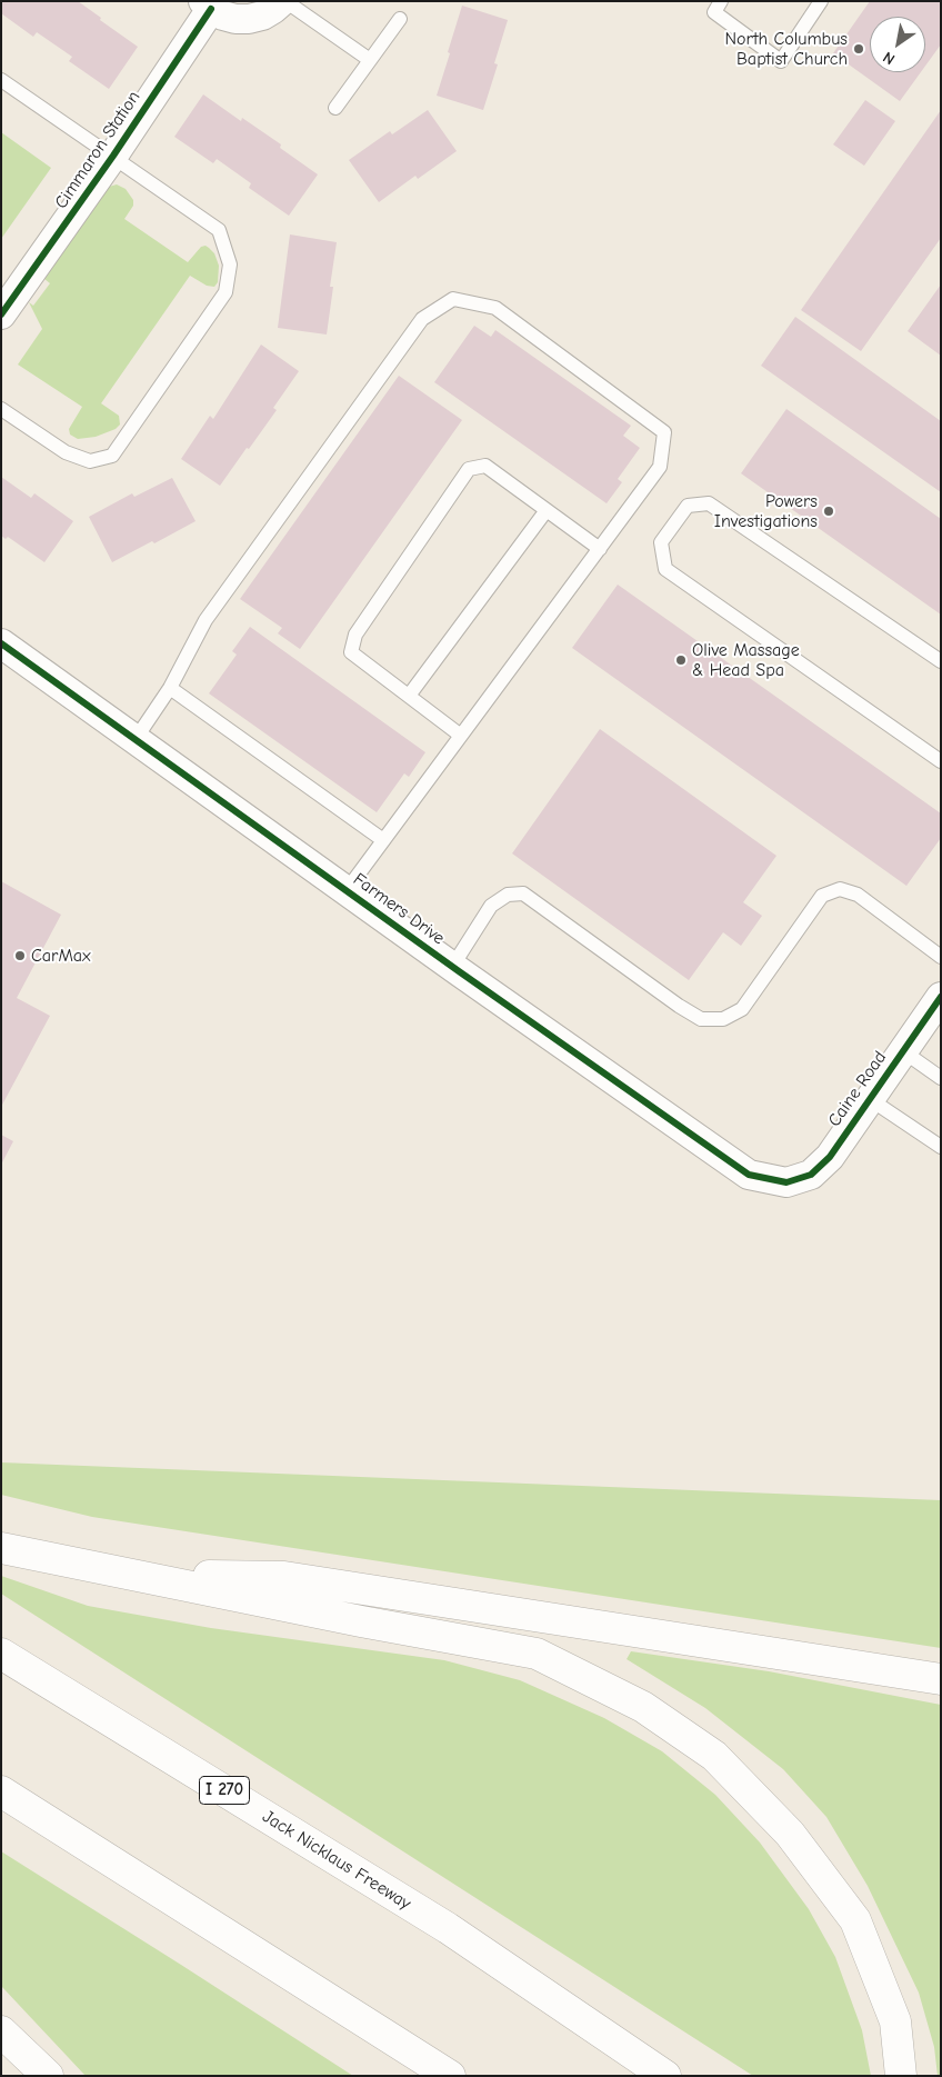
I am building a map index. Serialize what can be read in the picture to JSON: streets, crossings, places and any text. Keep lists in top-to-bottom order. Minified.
{"streets":{"highway":["I 270","Jack Nicklaus Freeway"],"street":["Cimmaron Station","Farmers Drive","Caine Road"]},"crossings":[["Farmers Drive","Caine Road"]],"places":["North Columbus Baptist Church","Powers Investigations","Olive Massage & Head Spa","CarMax"],"north":"bottom left"}
